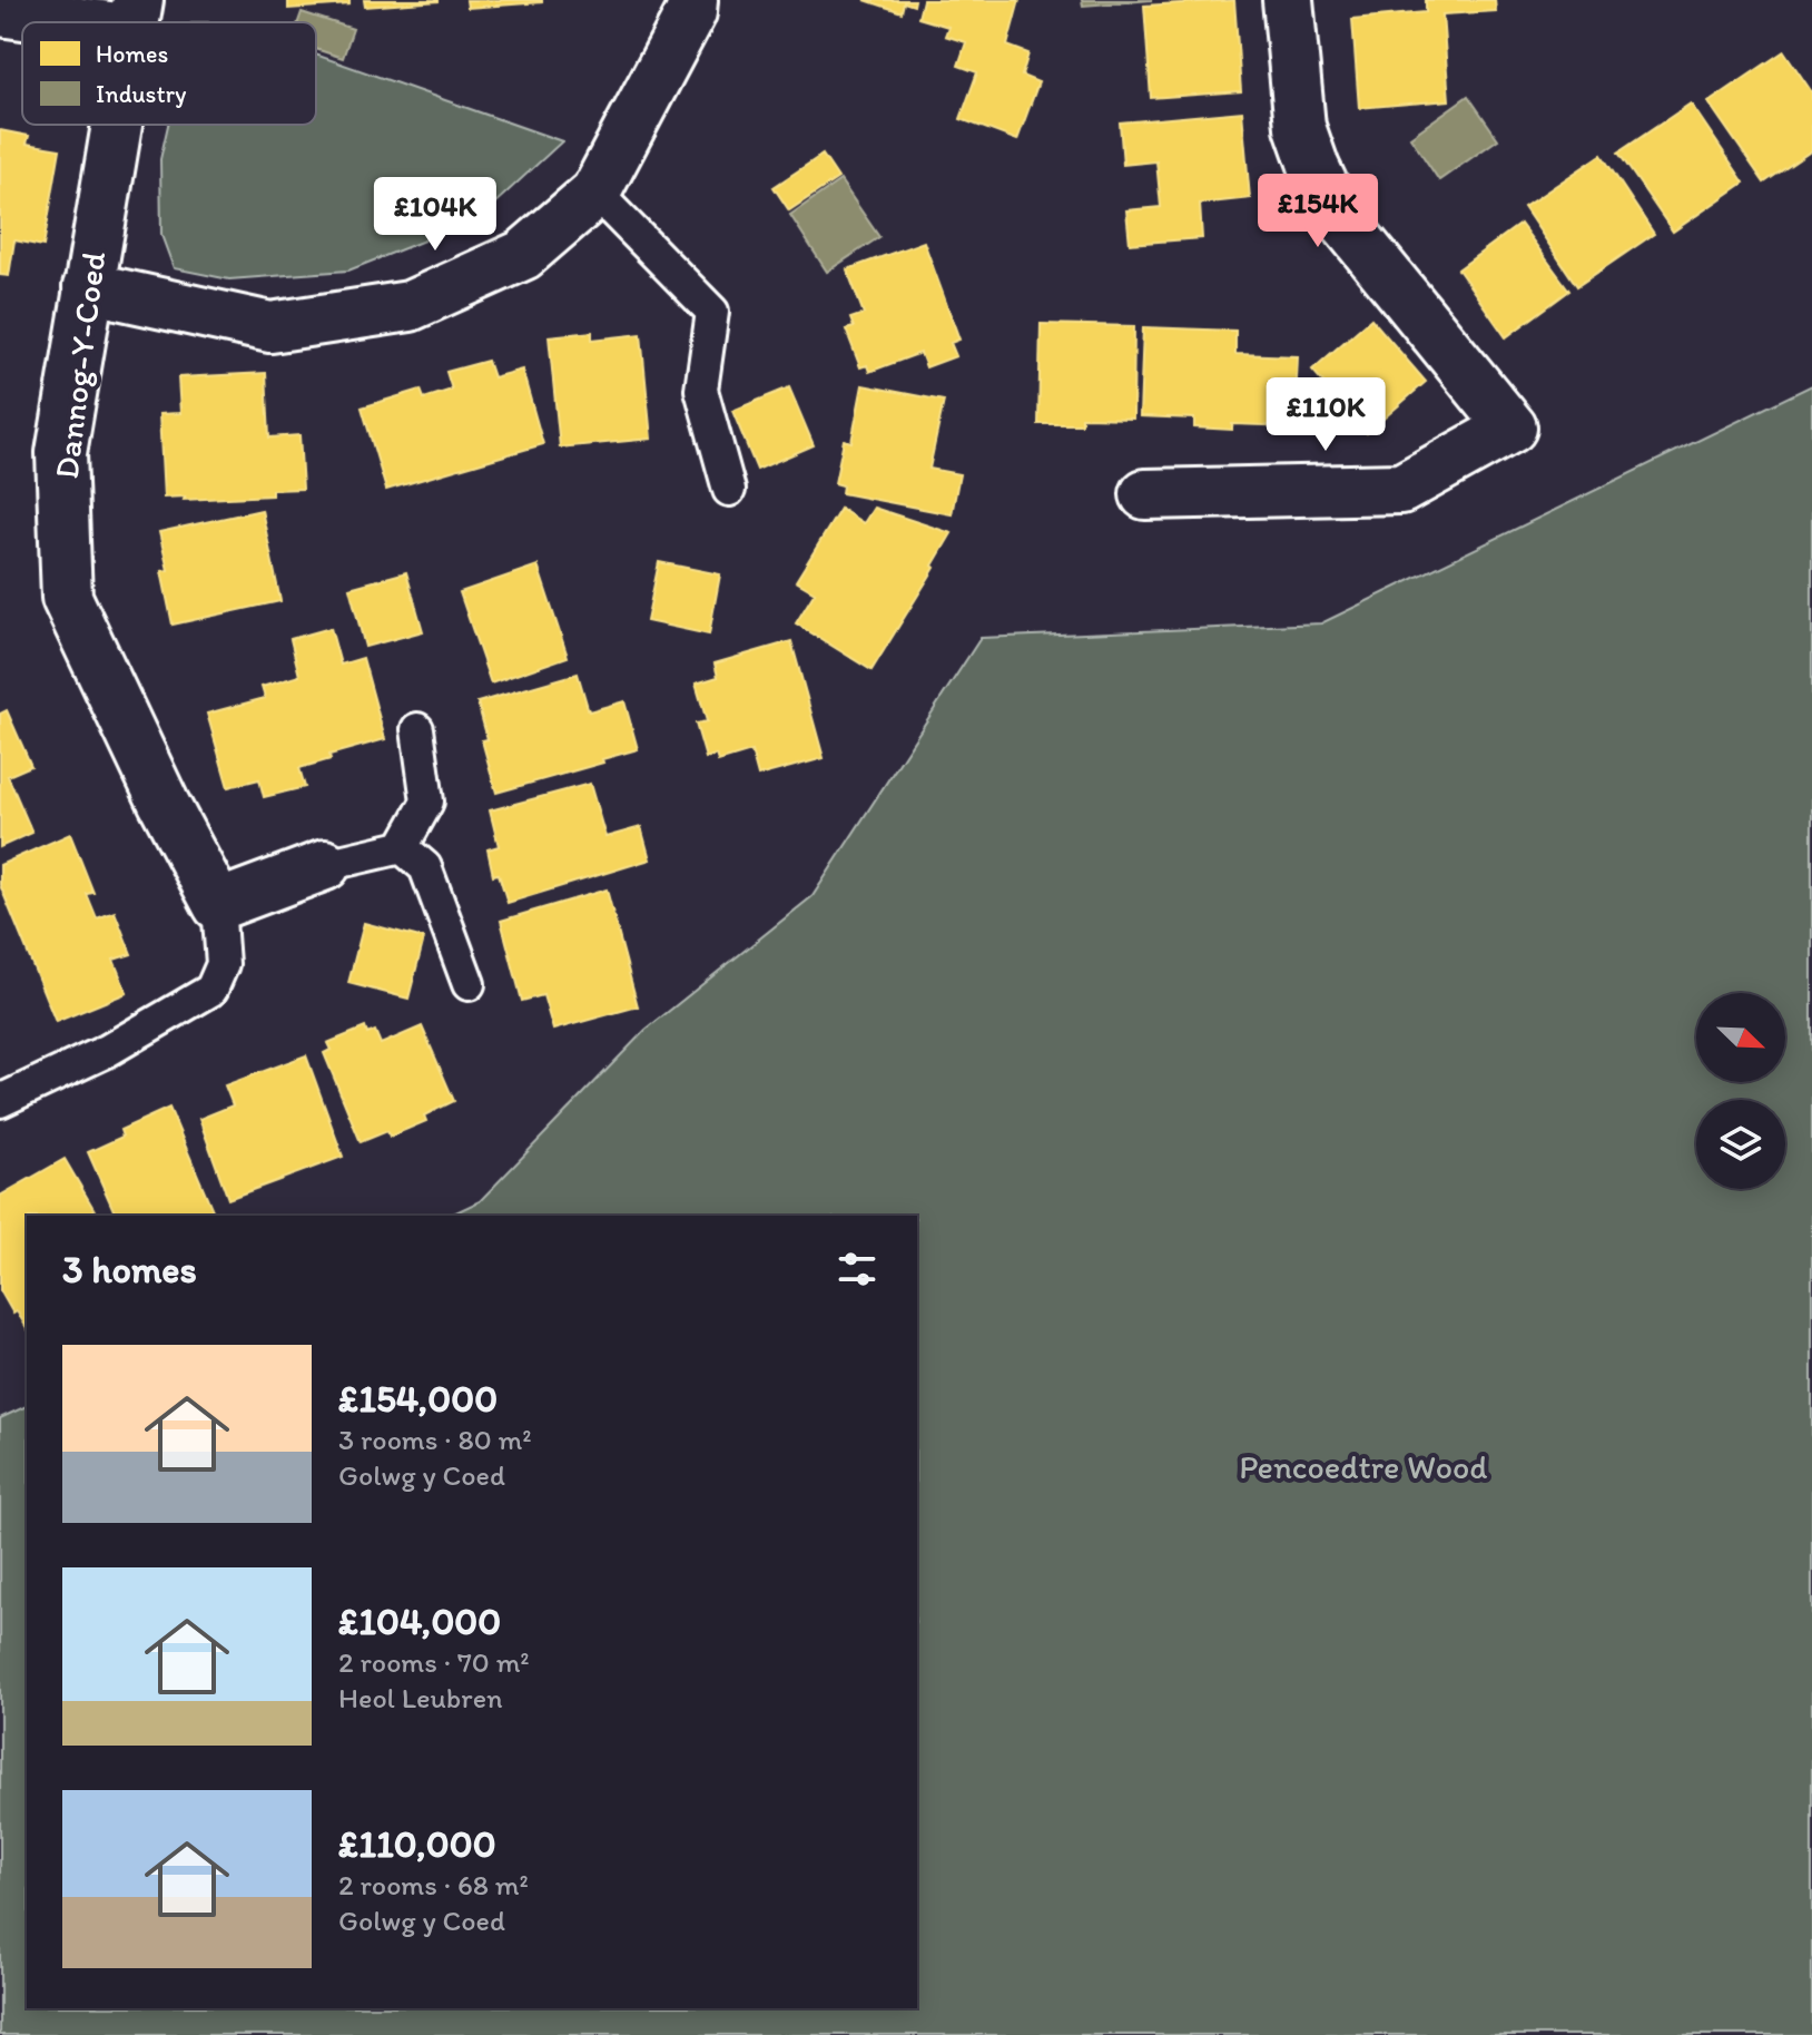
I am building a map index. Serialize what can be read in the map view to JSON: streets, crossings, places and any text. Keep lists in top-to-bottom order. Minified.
{"streets":{"street":["Dannog-Y-Coed"]},"parks":["Pencoedtre Wood"],"legend":["Homes","Industry"],"north":"bottom right","page":{"price":["£154K","£104K","£110K"],"heading":"3 homes","list":[{"name":"£154,000","note":"3 rooms · 80 m² · Golwg y Coed"},{"name":"£104,000","note":"2 rooms · 70 m² · Heol Leubren"},{"name":"£110,000","note":"2 rooms · 68 m² · Golwg y Coed"}]}}
